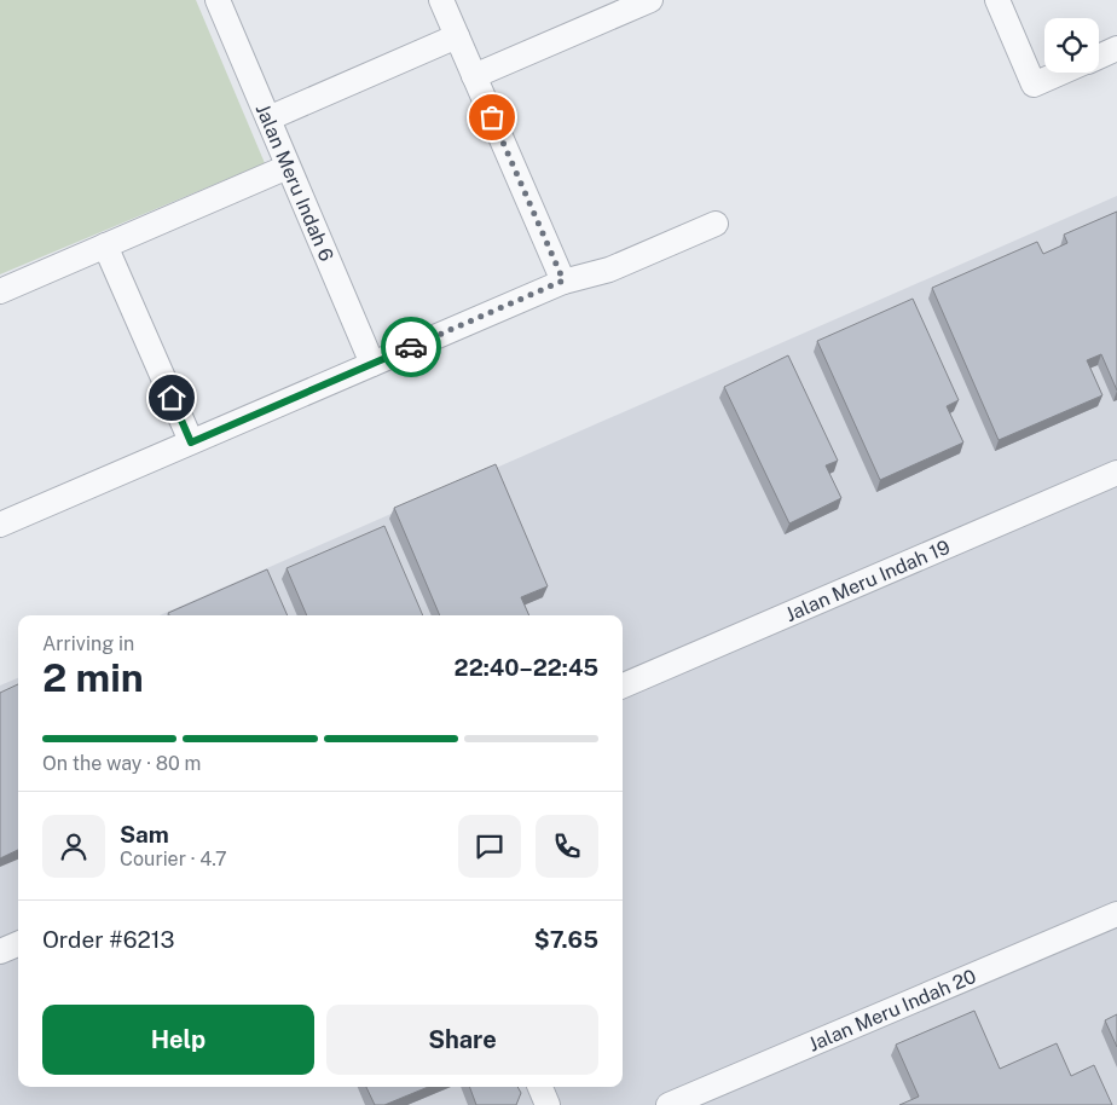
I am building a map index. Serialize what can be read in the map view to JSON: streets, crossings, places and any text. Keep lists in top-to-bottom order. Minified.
{"streets":{"street":["Jalan Meru Indah 6","Jalan Meru Indah 19","Jalan Meru Indah 20"]},"page":{"heading":["2 min","Arriving in","22:40–22:45"],"panel":["Sam","Courier · 4.7","Order #6213","$7.65"],"bar":"On the way · 80 m","buttons":["Help","Share"]}}
